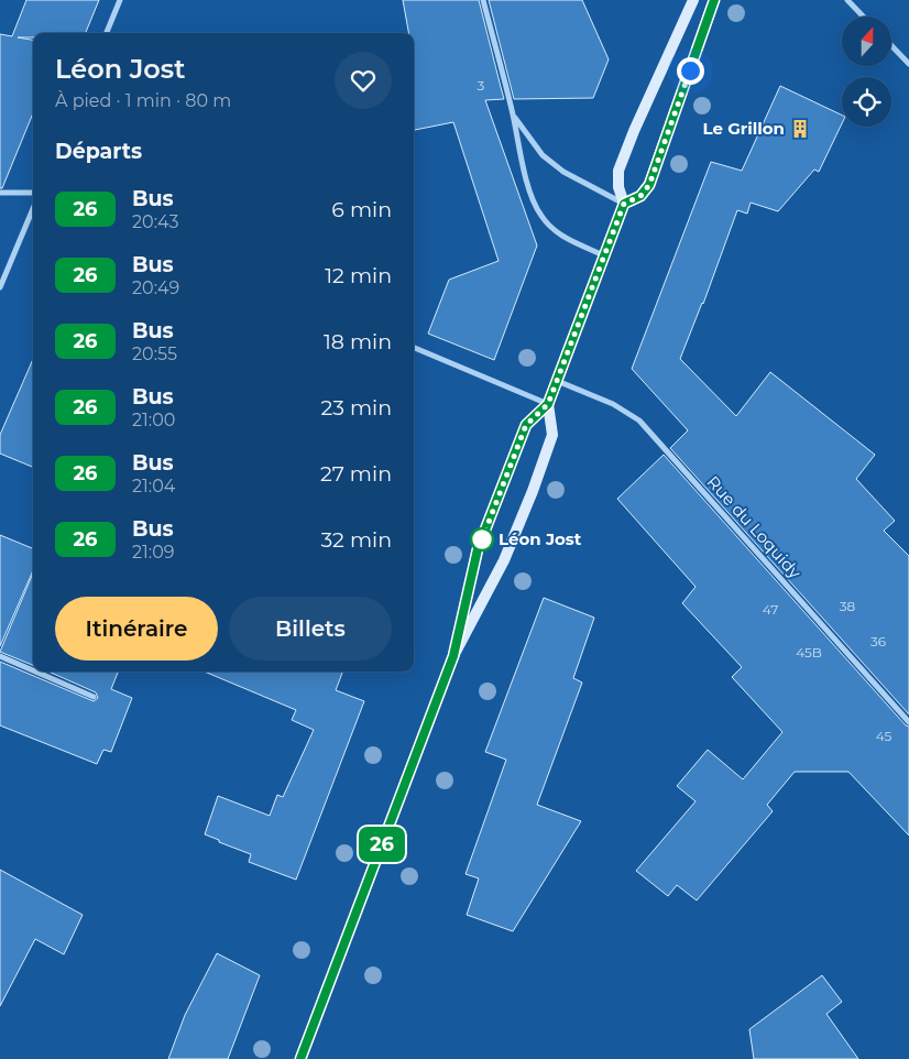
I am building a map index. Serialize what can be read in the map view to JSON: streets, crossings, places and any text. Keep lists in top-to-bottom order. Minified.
{"streets":{"street":["Rue du Loquidy"]},"places":{"building":["Le Grillon"],"other":["Léon Jost"]},"lines":["bus line 26"],"house_numbers":["3","38","47","36","45B","45"],"north":"top","page":{"on_map":"26","heading":[["Léon Jost","À pied · 1 min · 80 m"],"Départs"],"list":[{"mark":"26","name":"Bus","note":"20:43","value":"6 min"},{"mark":"26","name":"Bus","note":"20:49","value":"12 min"},{"mark":"26","name":"Bus","note":"20:55","value":"18 min"},{"mark":"26","name":"Bus","note":"21:00","value":"23 min"},{"mark":"26","name":"Bus","note":"21:04","value":"27 min"},{"mark":"26","name":"Bus","note":"21:09","value":"32 min"}],"buttons":["Itinéraire","Billets"]}}
